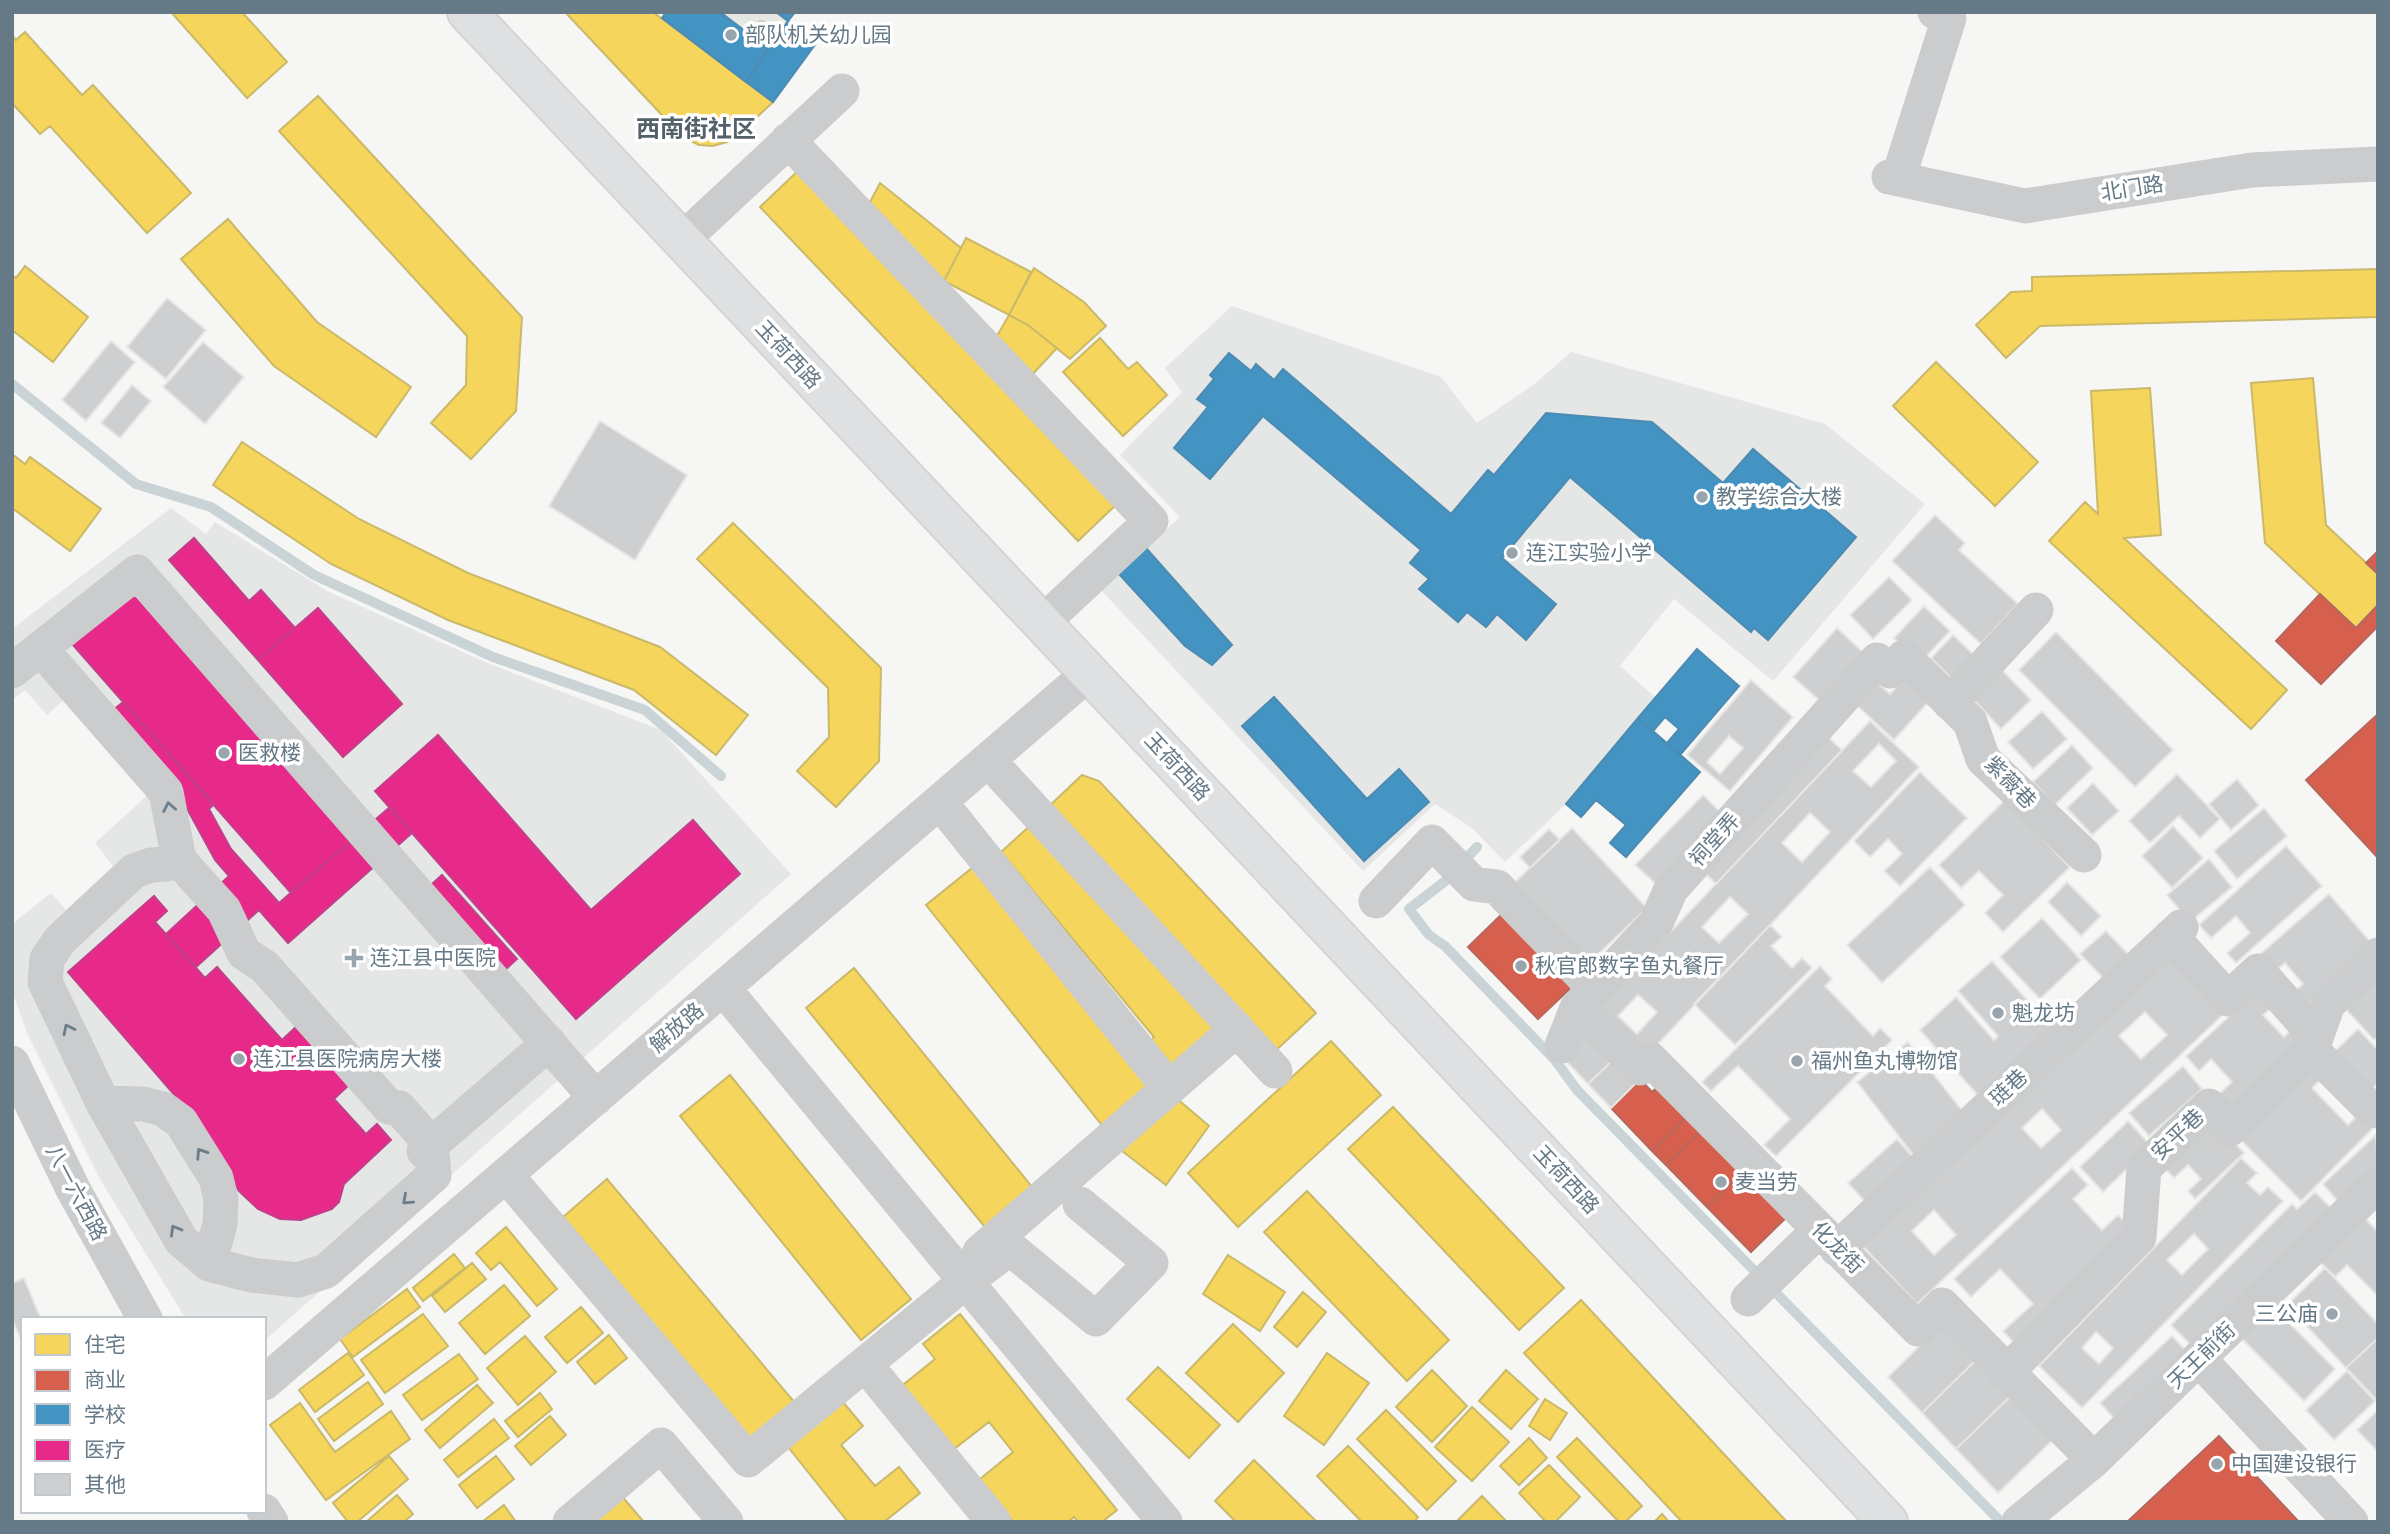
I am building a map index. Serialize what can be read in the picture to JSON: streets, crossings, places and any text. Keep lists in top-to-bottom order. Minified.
{"streets":{"main road":["玉荷西路"],"street":["北门路","紫薇巷","祠堂弄","解放路","琏巷","安平巷","八一六西路","化龙街","天王前街"]},"crossings":[["玉荷西路","解放路"],["紫薇巷","祠堂弄"],["祠堂弄","化龙街"],["琏巷","安平巷"],["琏巷","化龙街"],["安平巷","化龙街"],["化龙街","天王前街"]],"districts":["西南街社区"],"places":{"other":["部队机关幼儿园","教学综合大楼","连江实验小学","医救楼","秋官郎数字鱼丸餐厅","魁龙坊","连江县医院病房大楼","福州鱼丸博物馆","麦当劳","三公庙","中国建设银行"],"health":["连江县中医院"]},"legend":["住宅","商业","学校","医疗","其他"]}
